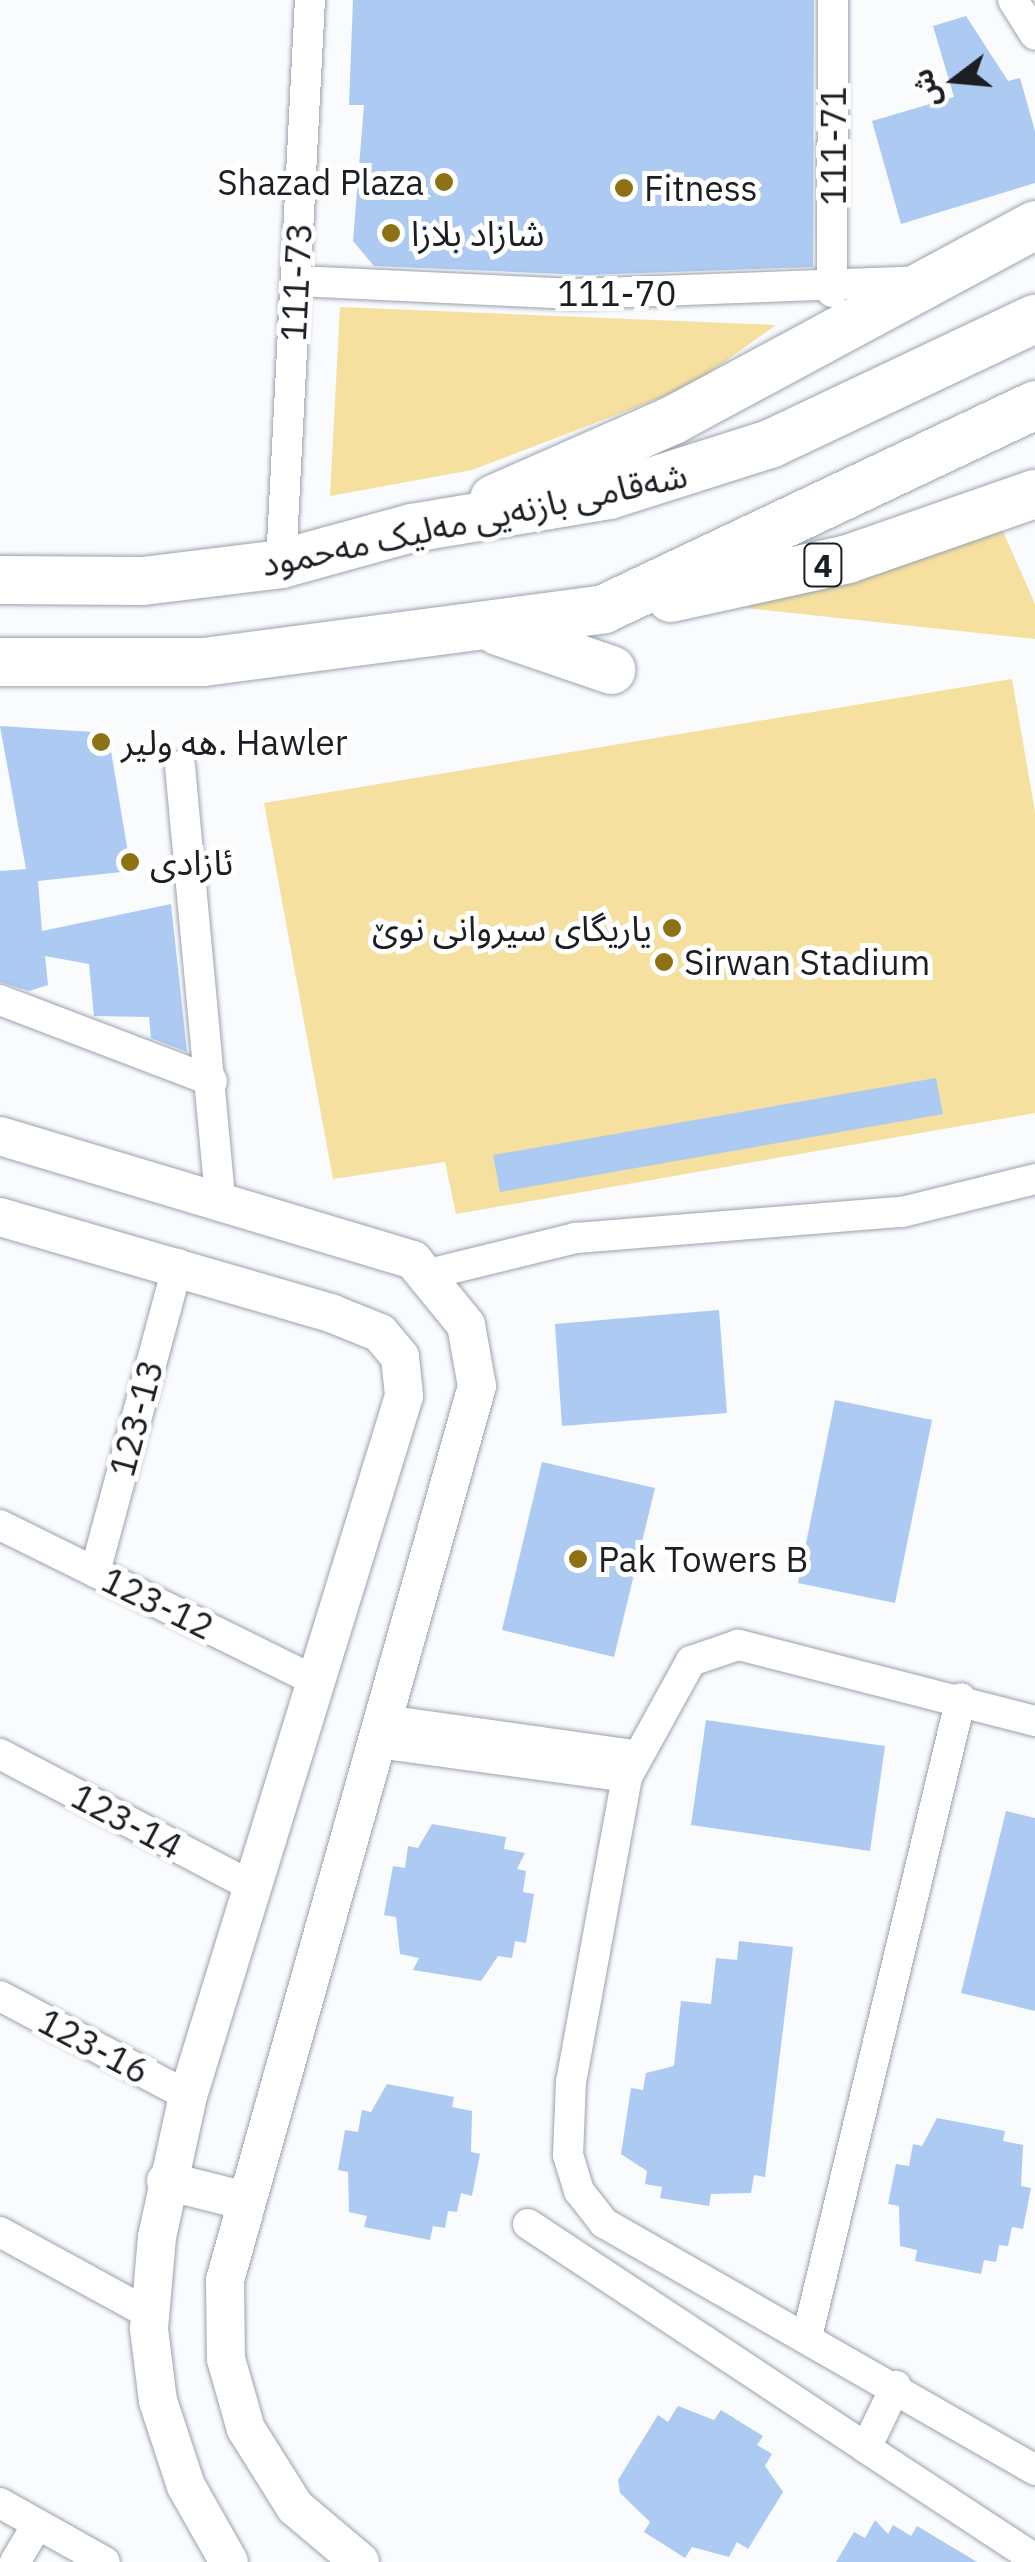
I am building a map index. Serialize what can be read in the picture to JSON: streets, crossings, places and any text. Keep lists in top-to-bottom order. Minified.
{"streets":{"highway":["شەقامی بازنەیی مەلیک مەحمود","4"],"street":["111-71","111-73","111-70","123-13","123-12","123-14","123-16"]},"crossings":[["111-71","111-70"],["111-73","111-70"],["111-73","شەقامی بازنەیی مەلیک مەحمود"],["123-13","123-12"]],"places":["Shazad Plaza","Fitness","شازاد بلازا","هه ولير. Hawler","ئازادی","یاریگای سیروانی نوێ","Sirwan Stadium","Pak Towers B"],"north":"left"}
